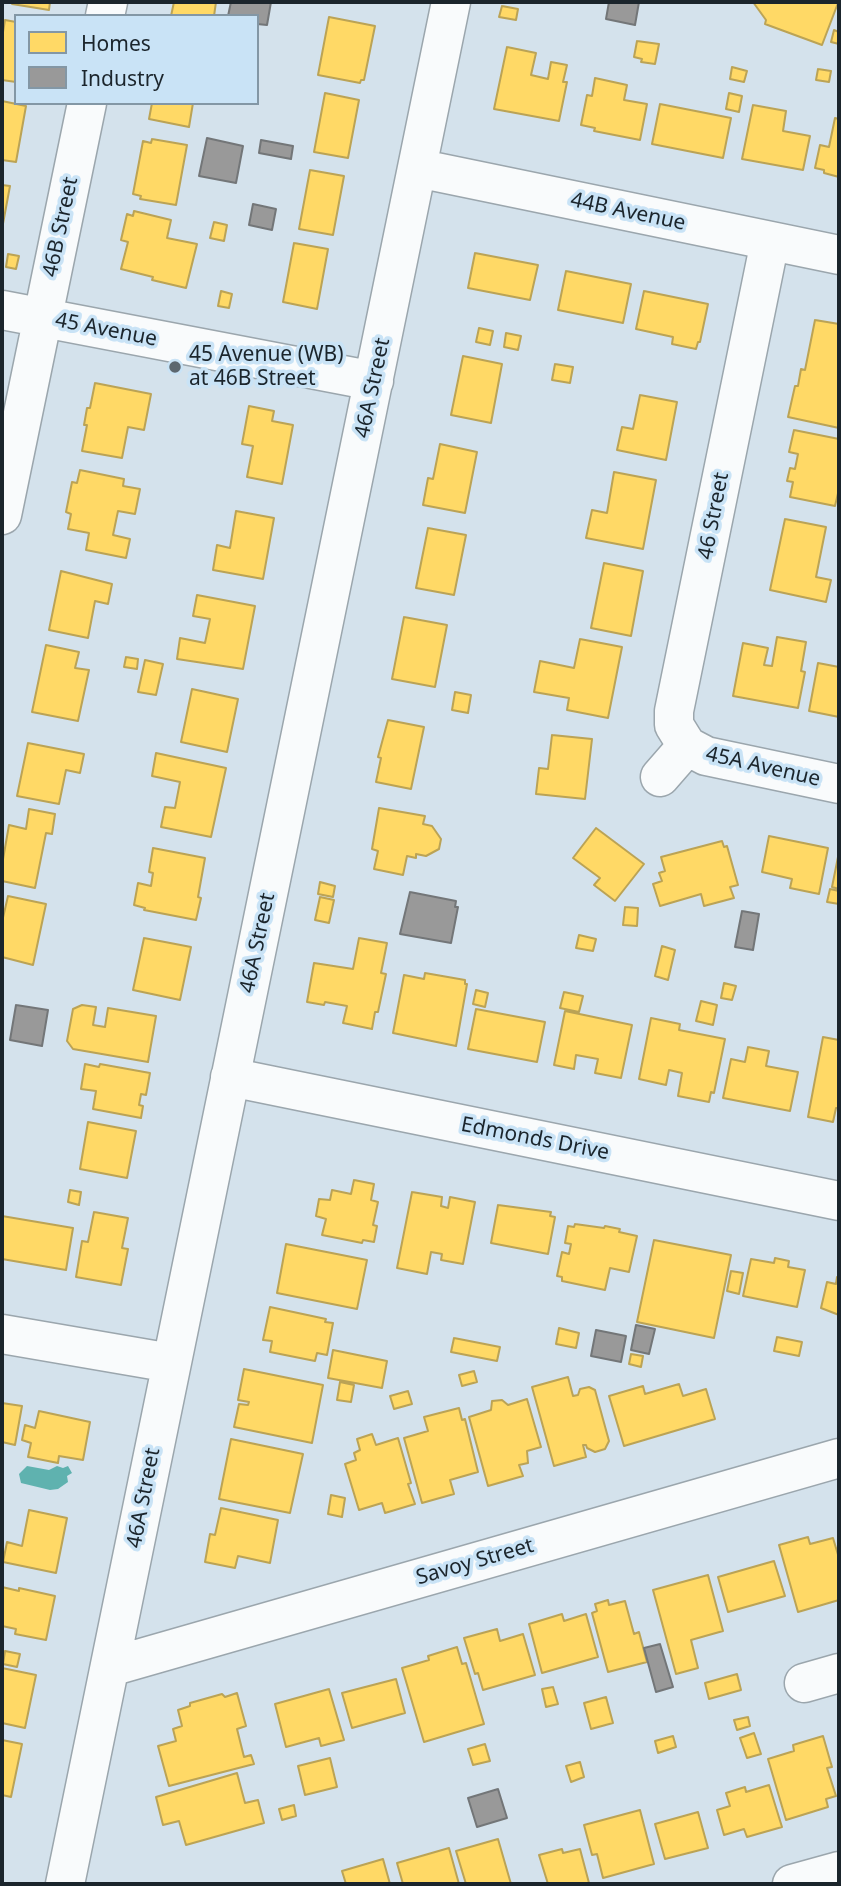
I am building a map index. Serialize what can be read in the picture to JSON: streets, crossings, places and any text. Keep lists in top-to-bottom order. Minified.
{"streets":{"street":["44B Avenue","46B Street","45 Avenue","46A Street","46 Street","45A Avenue","Edmonds Drive","Savoy Street"]},"crossings":[["44B Avenue","46A Street"],["44B Avenue","46 Street"],["46B Street","45 Avenue"],["45 Avenue","46A Street"],["46A Street","Edmonds Drive"],["46A Street","Savoy Street"],["46 Street","45A Avenue"]],"places":["45 Avenue (WB) at 46B Street"],"legend":["Homes","Industry"]}
